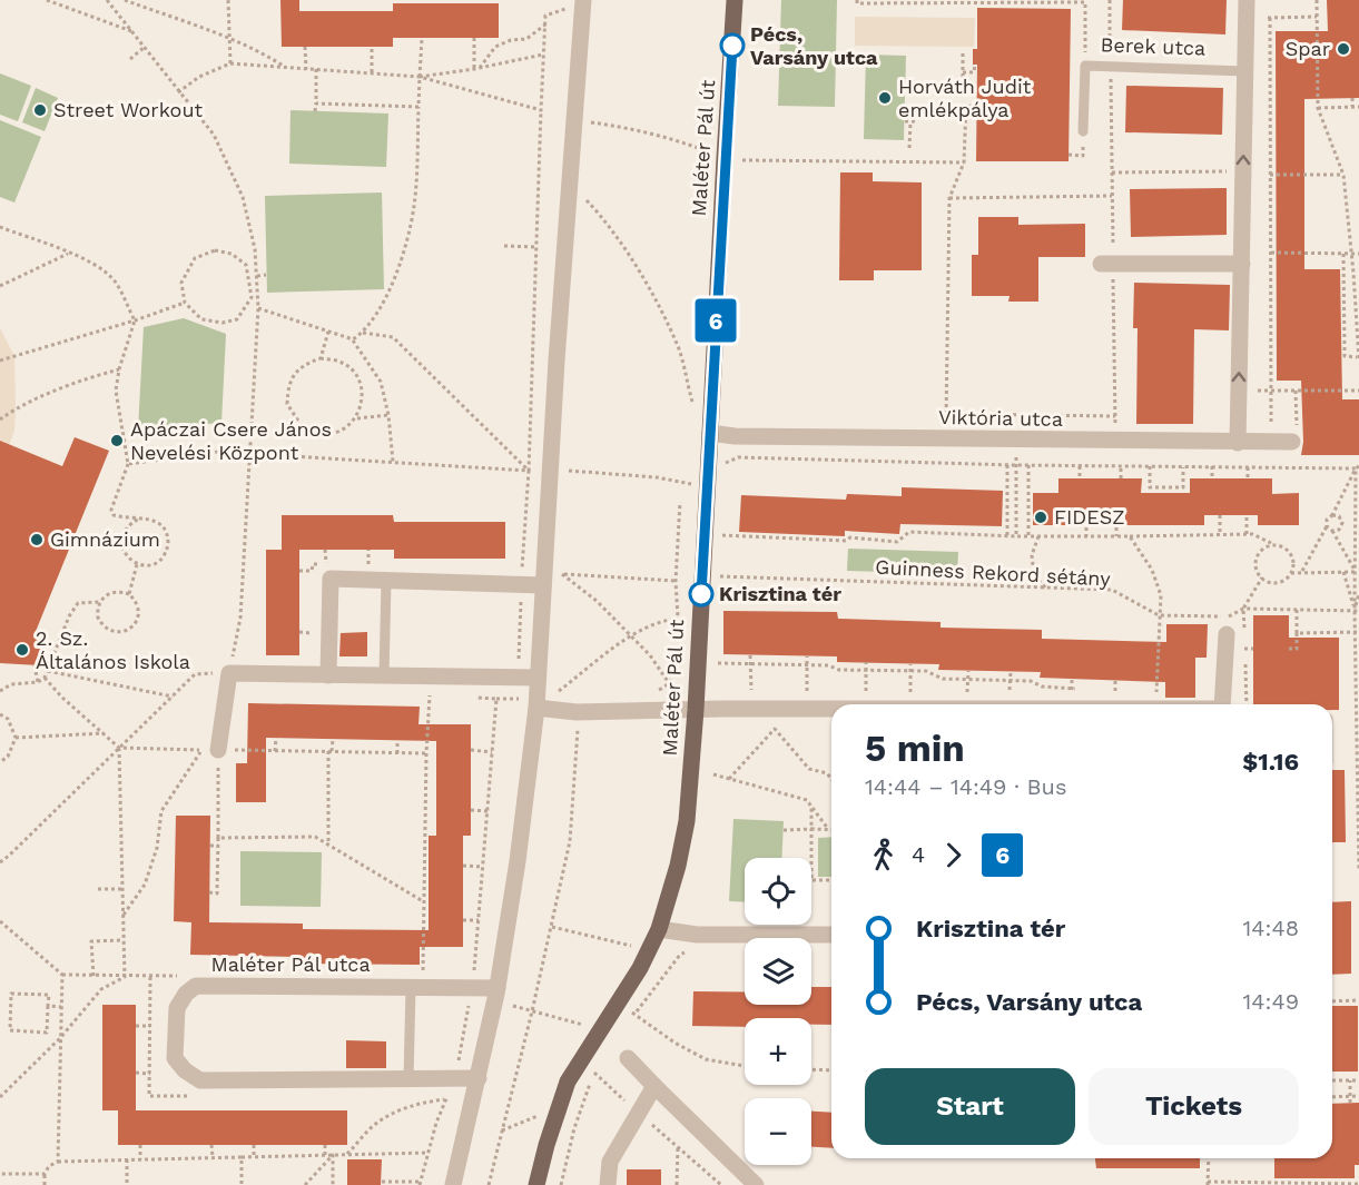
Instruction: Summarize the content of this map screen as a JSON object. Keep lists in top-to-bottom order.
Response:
{
  "streets": {
    "main road": ["Maléter Pál út"],
    "street": ["Viktória utca", "Maléter Pál utca"],
    "lane": ["Berek utca"],
    "path": ["Guinness Rekord sétány"]
  },
  "crossings": [
    ["Maléter Pál út", "Viktória utca"],
    ["Maléter Pál út", "Guinness Rekord sétány"]
  ],
  "places": [
    "Pécs, Varsány utca",
    "Spar",
    "Horváth Judit emlékpálya",
    "Street Workout",
    "Apáczai Csere János Nevelési Központ",
    "FIDESZ",
    "Gimnázium",
    "Krisztina tér",
    "2. Sz. Általános Iskola"
  ],
  "lines": ["bus line 6"],
  "page": {
    "on_map": "6",
    "heading": ["5 min", "14:44 – 14:49 · Bus", "$1.16"],
    "legs": ["4", "6"],
    "map_buttons": ["+", "−"],
    "list": [
      {
        "name": "Krisztina tér",
        "value": "14:48"
      },
      {
        "name": "Pécs, Varsány utca",
        "value": "14:49"
      }
    ],
    "buttons": ["Start", "Tickets"]
  }
}
